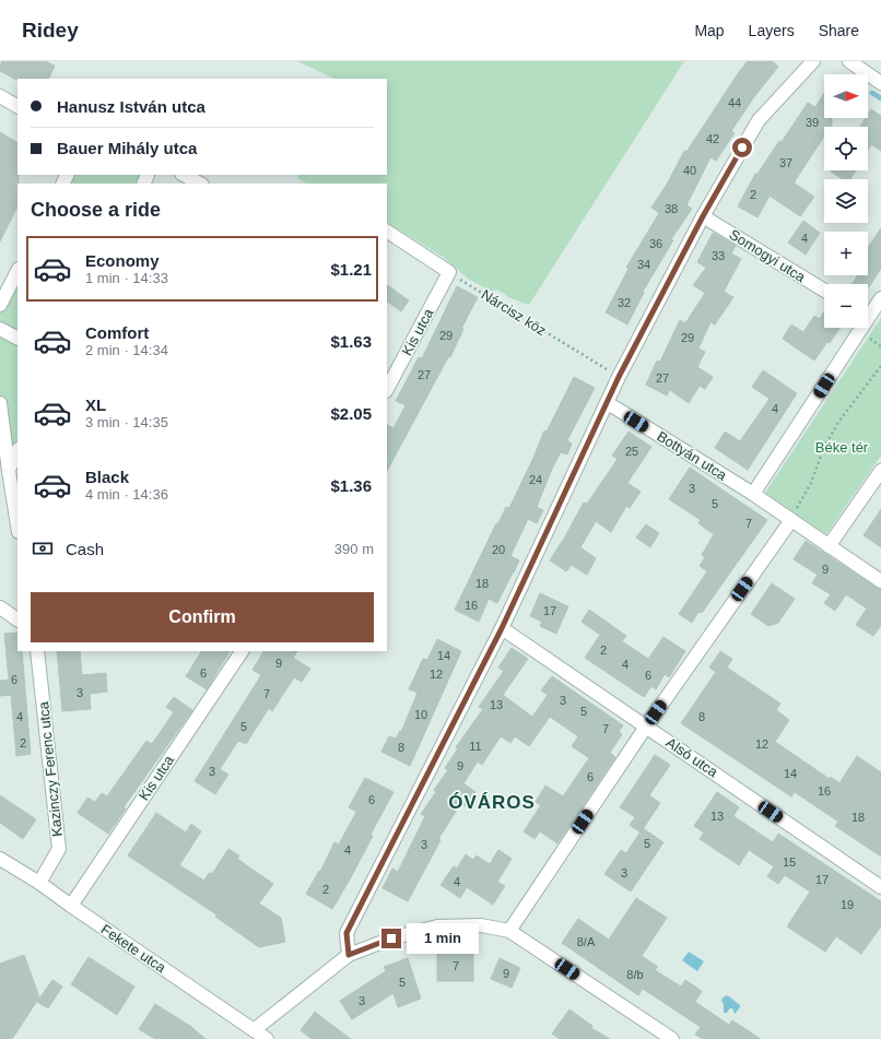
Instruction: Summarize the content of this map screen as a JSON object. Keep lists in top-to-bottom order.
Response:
{
  "streets": {
    "street": [
      "Somogyi utca",
      "Kis utca",
      "Bottyán utca",
      "Alsó utca",
      "Kazinczy Ferenc utca",
      "Fekete utca"
    ],
    "path": ["Nárcisz köz"]
  },
  "crossings": [
    ["Nárcisz köz", "Kis utca"],
    ["Kis utca", "Fekete utca"],
    ["Kazinczy Ferenc utca", "Fekete utca"]
  ],
  "districts": ["ÓVÁROS"],
  "parks": ["Béke tér"],
  "house_numbers": [
    "44",
    "39",
    "42",
    "37",
    "40",
    "2",
    "38",
    "4",
    "36",
    "33",
    "34",
    "32",
    "29",
    "29",
    "27",
    "27",
    "4",
    "25",
    "24",
    "3",
    "5",
    "7",
    "20",
    "9",
    "18",
    "16",
    "17",
    "2",
    "14",
    "9",
    "4",
    "6",
    "12",
    "6",
    "6",
    "3",
    "7",
    "3",
    "13",
    "5",
    "10",
    "4",
    "8",
    "5",
    "7",
    "2",
    "12",
    "11",
    "8",
    "9",
    "3",
    "14",
    "6",
    "16",
    "6",
    "13",
    "18",
    "5",
    "3",
    "4",
    "15",
    "3",
    "17",
    "4",
    "2",
    "19",
    "8/A",
    "7",
    "9",
    "8/b",
    "5",
    "3"
  ],
  "north": "right",
  "page": {
    "header": "Ridey",
    "nav": ["Map", "Layers", "Share"],
    "map_buttons": ["+", "−"],
    "banner": ["Hanusz István utca", "Bauer Mihály utca"],
    "heading": "Choose a ride",
    "list": [
      {
        "name": "Economy",
        "note": "1 min · 14:33",
        "value": "$1.21"
      },
      {
        "name": "Comfort",
        "note": "2 min · 14:34",
        "value": "$1.63"
      },
      {
        "name": "XL",
        "note": "3 min · 14:35",
        "value": "$2.05"
      },
      {
        "name": "Black",
        "note": "4 min · 14:36",
        "value": "$1.36"
      }
    ],
    "pay": ["Cash", "390 m"],
    "buttons": "Confirm",
    "bubble": "1 min"
  }
}
